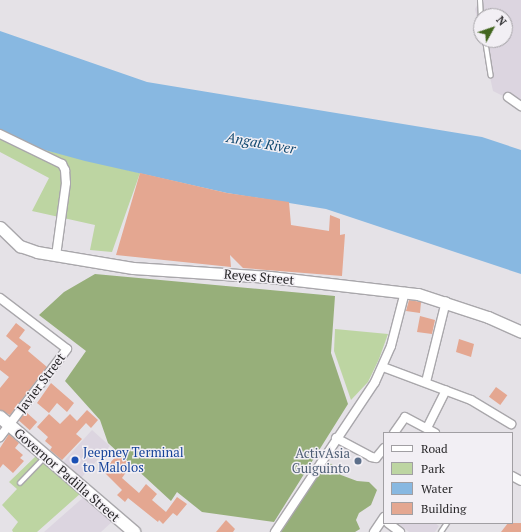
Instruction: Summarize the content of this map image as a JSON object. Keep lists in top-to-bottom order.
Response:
{
  "streets": {
    "main road": ["Governor Padilla Street"],
    "street": ["Reyes Street", "Javier Street"]
  },
  "crossings": [
    ["Javier Street", "Governor Padilla Street"]
  ],
  "water": ["Angat River"],
  "places": ["Jeepney Terminal to Malolos", "ActivAsia Guiguinto"],
  "legend": [
    "Road",
    "Park",
    "Water",
    "Building"
  ],
  "north": "top right"
}
